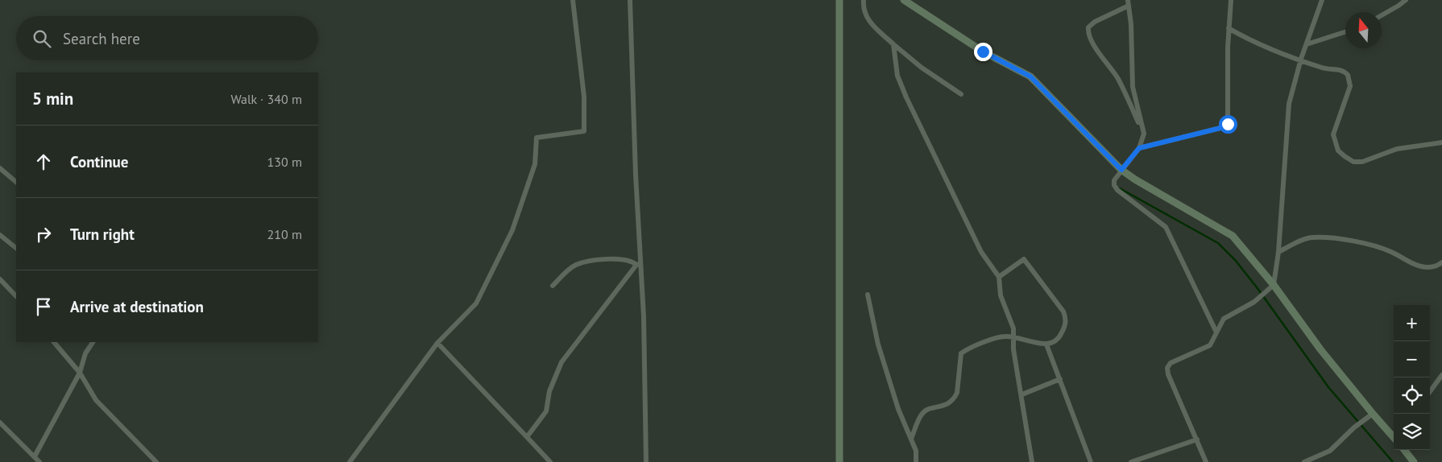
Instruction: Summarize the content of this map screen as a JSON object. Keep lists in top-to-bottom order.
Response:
{
  "north": "top",
  "page": {
    "search": "Search here",
    "heading": ["5 min", "Walk · 340 m"],
    "list": [
      ["Continue", "130 m"],
      ["Turn right", "210 m"],
      "Arrive at destination"
    ],
    "map_buttons": ["+", "−"]
  }
}
